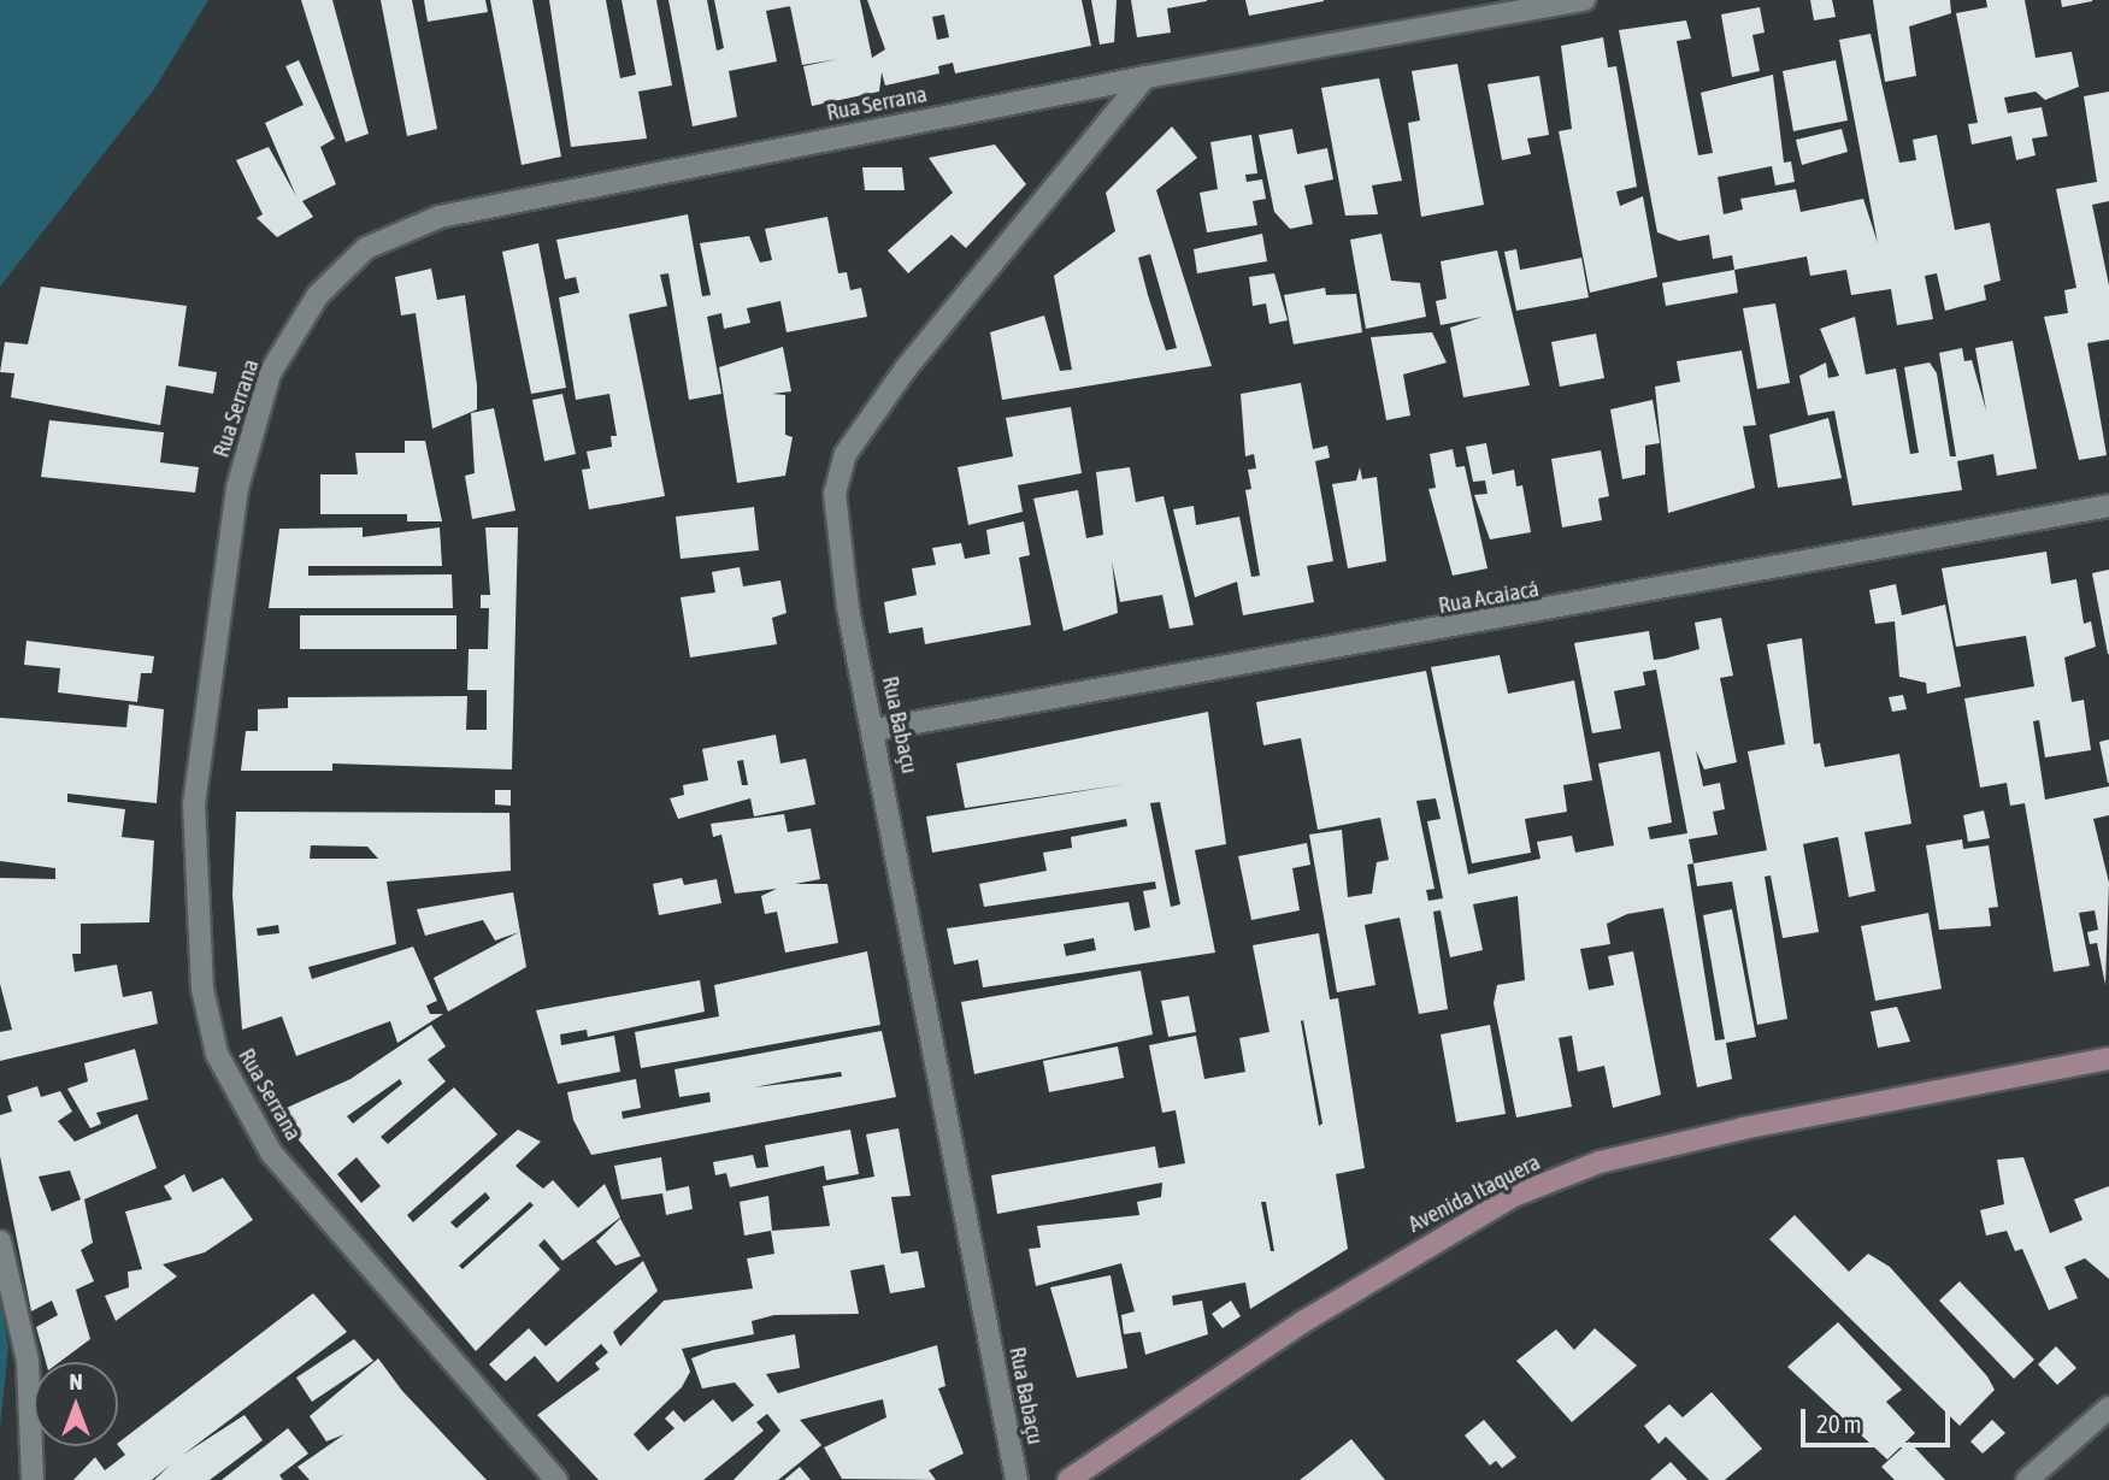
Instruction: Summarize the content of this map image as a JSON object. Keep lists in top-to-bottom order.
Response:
{
  "streets": {
    "street": [
      "Rua Serrana",
      "Rua Acaiacá",
      "Rua Babaçu",
      "Avenida Itaquera"
    ]
  },
  "crossings": [
    ["Rua Serrana", "Rua Babaçu"],
    ["Rua Acaiacá", "Rua Babaçu"]
  ],
  "scale_bar": "20 m",
  "north": "top"
}
